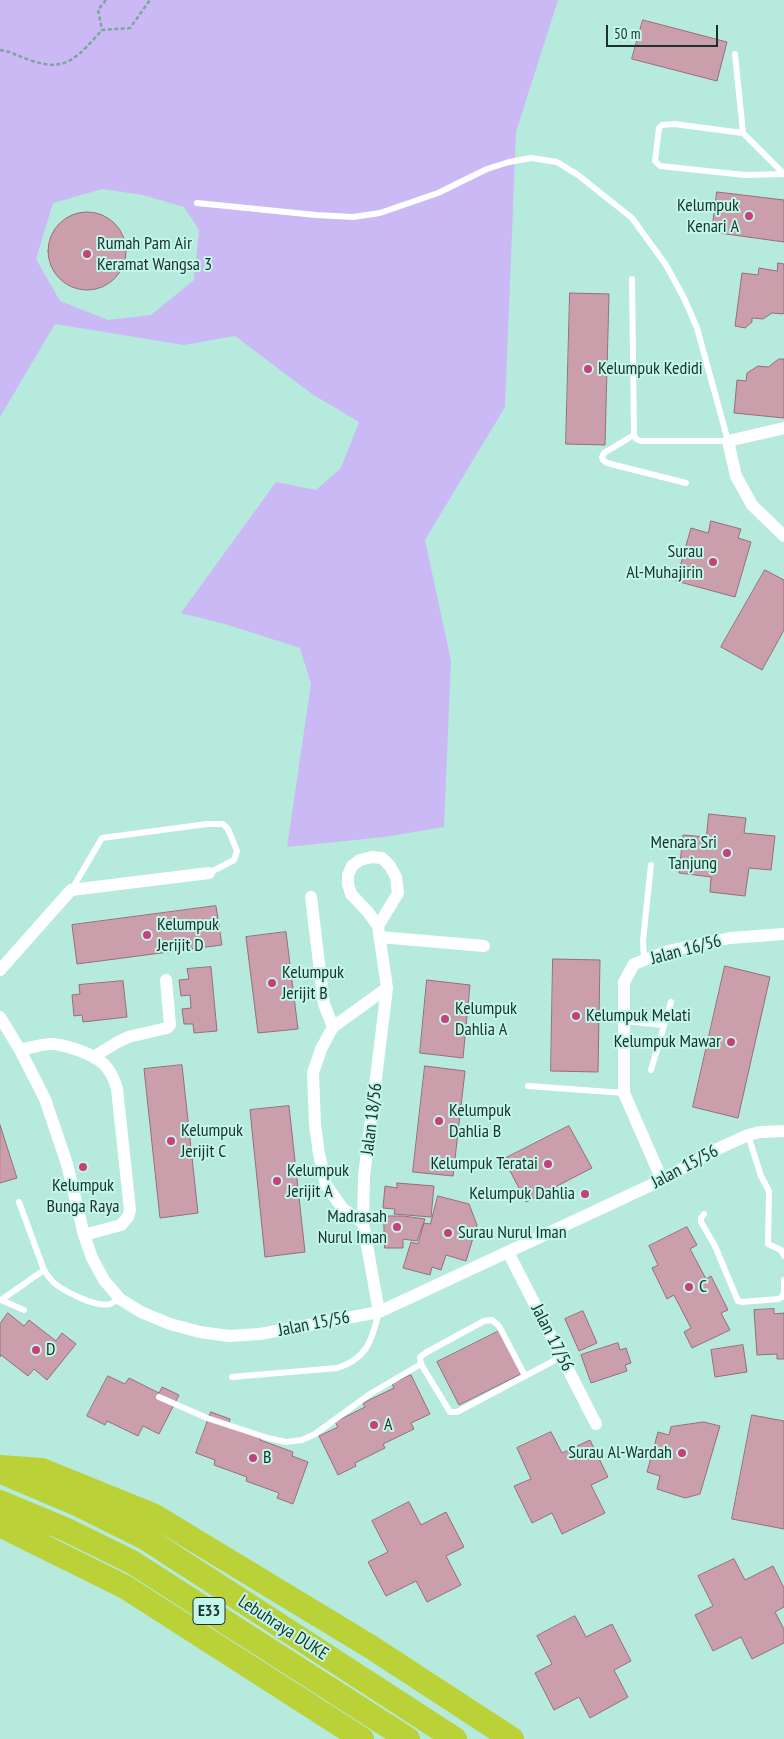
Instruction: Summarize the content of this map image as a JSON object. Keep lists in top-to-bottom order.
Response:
{
  "streets": {
    "highway": ["E33", "Lebuhraya DUKE"],
    "street": [
      "Jalan 16/56",
      "Jalan 18/56",
      "Jalan 15/56",
      "Jalan 17/56"
    ]
  },
  "crossings": [
    ["Jalan 16/56", "Jalan 15/56"],
    ["Jalan 18/56", "Jalan 15/56"],
    ["Jalan 15/56", "Jalan 17/56"]
  ],
  "places": [
    "Kelumpuk Kenari A",
    "Rumah Pam Air Keramat Wangsa 3",
    "Kelumpuk Kedidi",
    "Surau Al-Muhajirin",
    "Menara Sri Tanjung",
    "Kelumpuk Jerijit D",
    "Kelumpuk Jerijit B",
    "Kelumpuk Melati",
    "Kelumpuk Dahlia A",
    "Kelumpuk Mawar",
    "Kelumpuk Dahlia B",
    "Kelumpuk Jerijit C",
    "Kelumpuk Teratai",
    "Kelumpuk Bunga Raya",
    "Kelumpuk Jerijit A",
    "Kelumpuk Dahlia",
    "Madrasah Nurul Iman",
    "Surau Nurul Iman",
    "C",
    "D",
    "A",
    "Surau Al-Wardah",
    "B"
  ],
  "scale_bar": "50 m"
}
